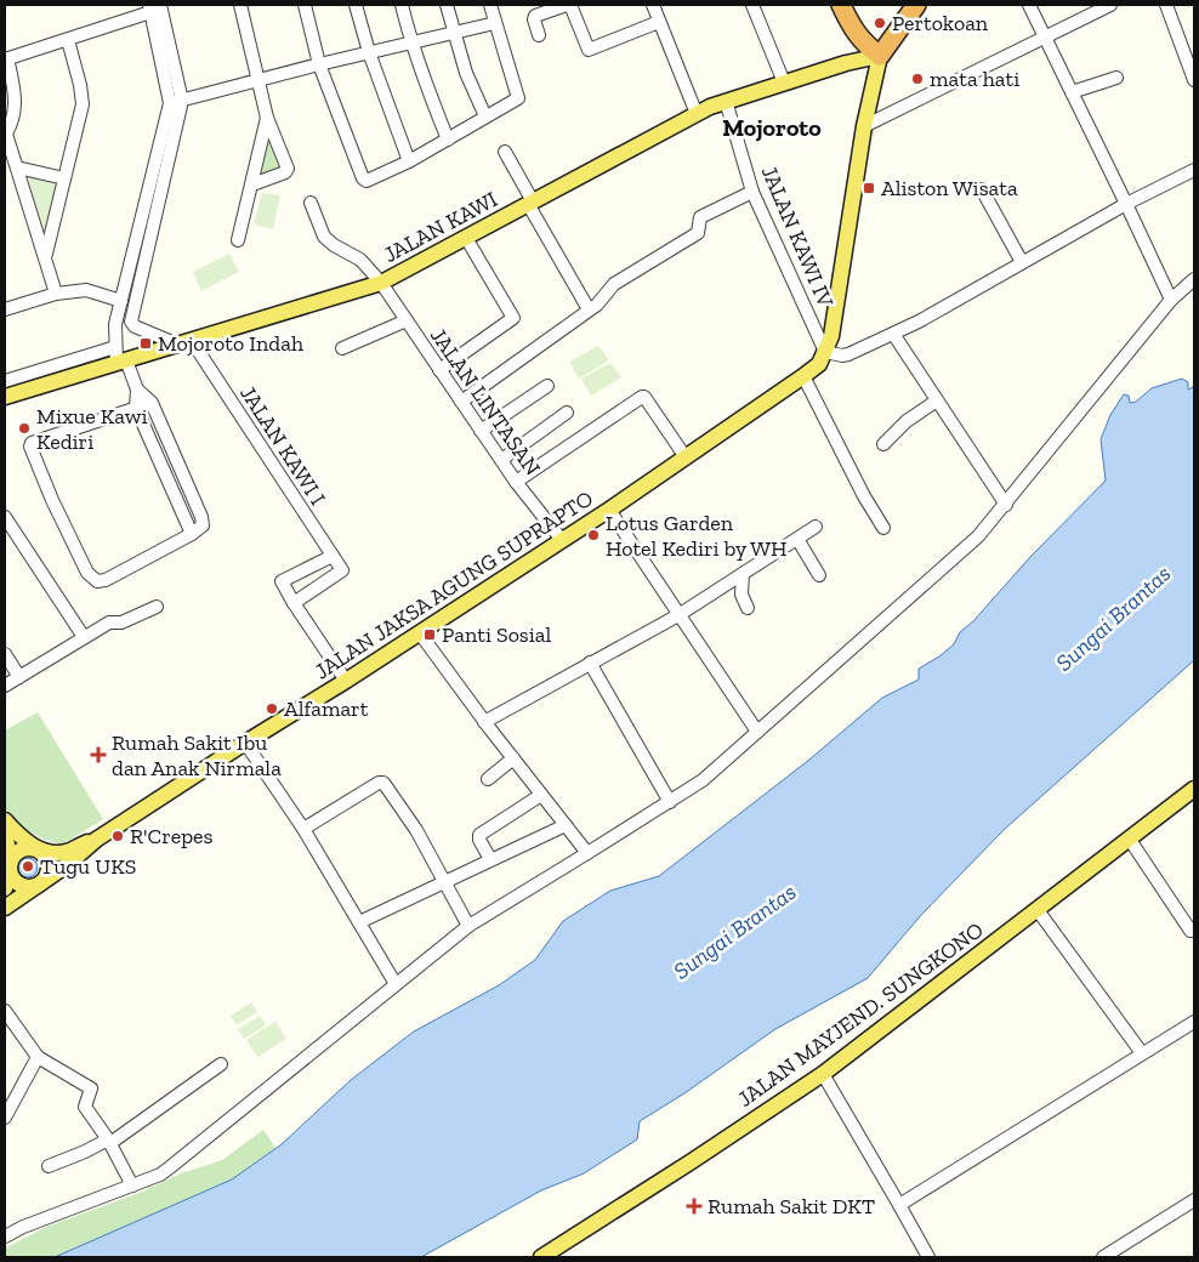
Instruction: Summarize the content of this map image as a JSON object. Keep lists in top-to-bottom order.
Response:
{
  "streets": {
    "main road": ["JALAN KAWI", "JALAN JAKSA AGUNG SUPRAPTO", "JALAN MAYJEND. SUNGKONO"],
    "street": ["JALAN KAWI IV", "JALAN LINTASAN", "JALAN KAWI I"]
  },
  "crossings": [
    ["JALAN KAWI", "JALAN KAWI IV"],
    ["JALAN KAWI", "JALAN LINTASAN"],
    ["JALAN KAWI", "JALAN KAWI I"],
    ["JALAN KAWI IV", "JALAN JAKSA AGUNG SUPRAPTO"],
    ["JALAN LINTASAN", "JALAN JAKSA AGUNG SUPRAPTO"]
  ],
  "districts": ["Mojoroto"],
  "water": ["Sungai Brantas"],
  "places": {
    "other": [
      "Pertokoan",
      "mata hati",
      "Mixue Kawi Kediri",
      "Lotus Garden Hotel Kediri by WH",
      "Alfamart",
      "R'Crepes",
      "Tugu UKS"
    ],
    "transit": ["Aliston Wisata", "Mojoroto Indah", "Panti Sosial"],
    "health": ["Rumah Sakit Ibu dan Anak Nirmala", "Rumah Sakit DKT"]
  }
}
